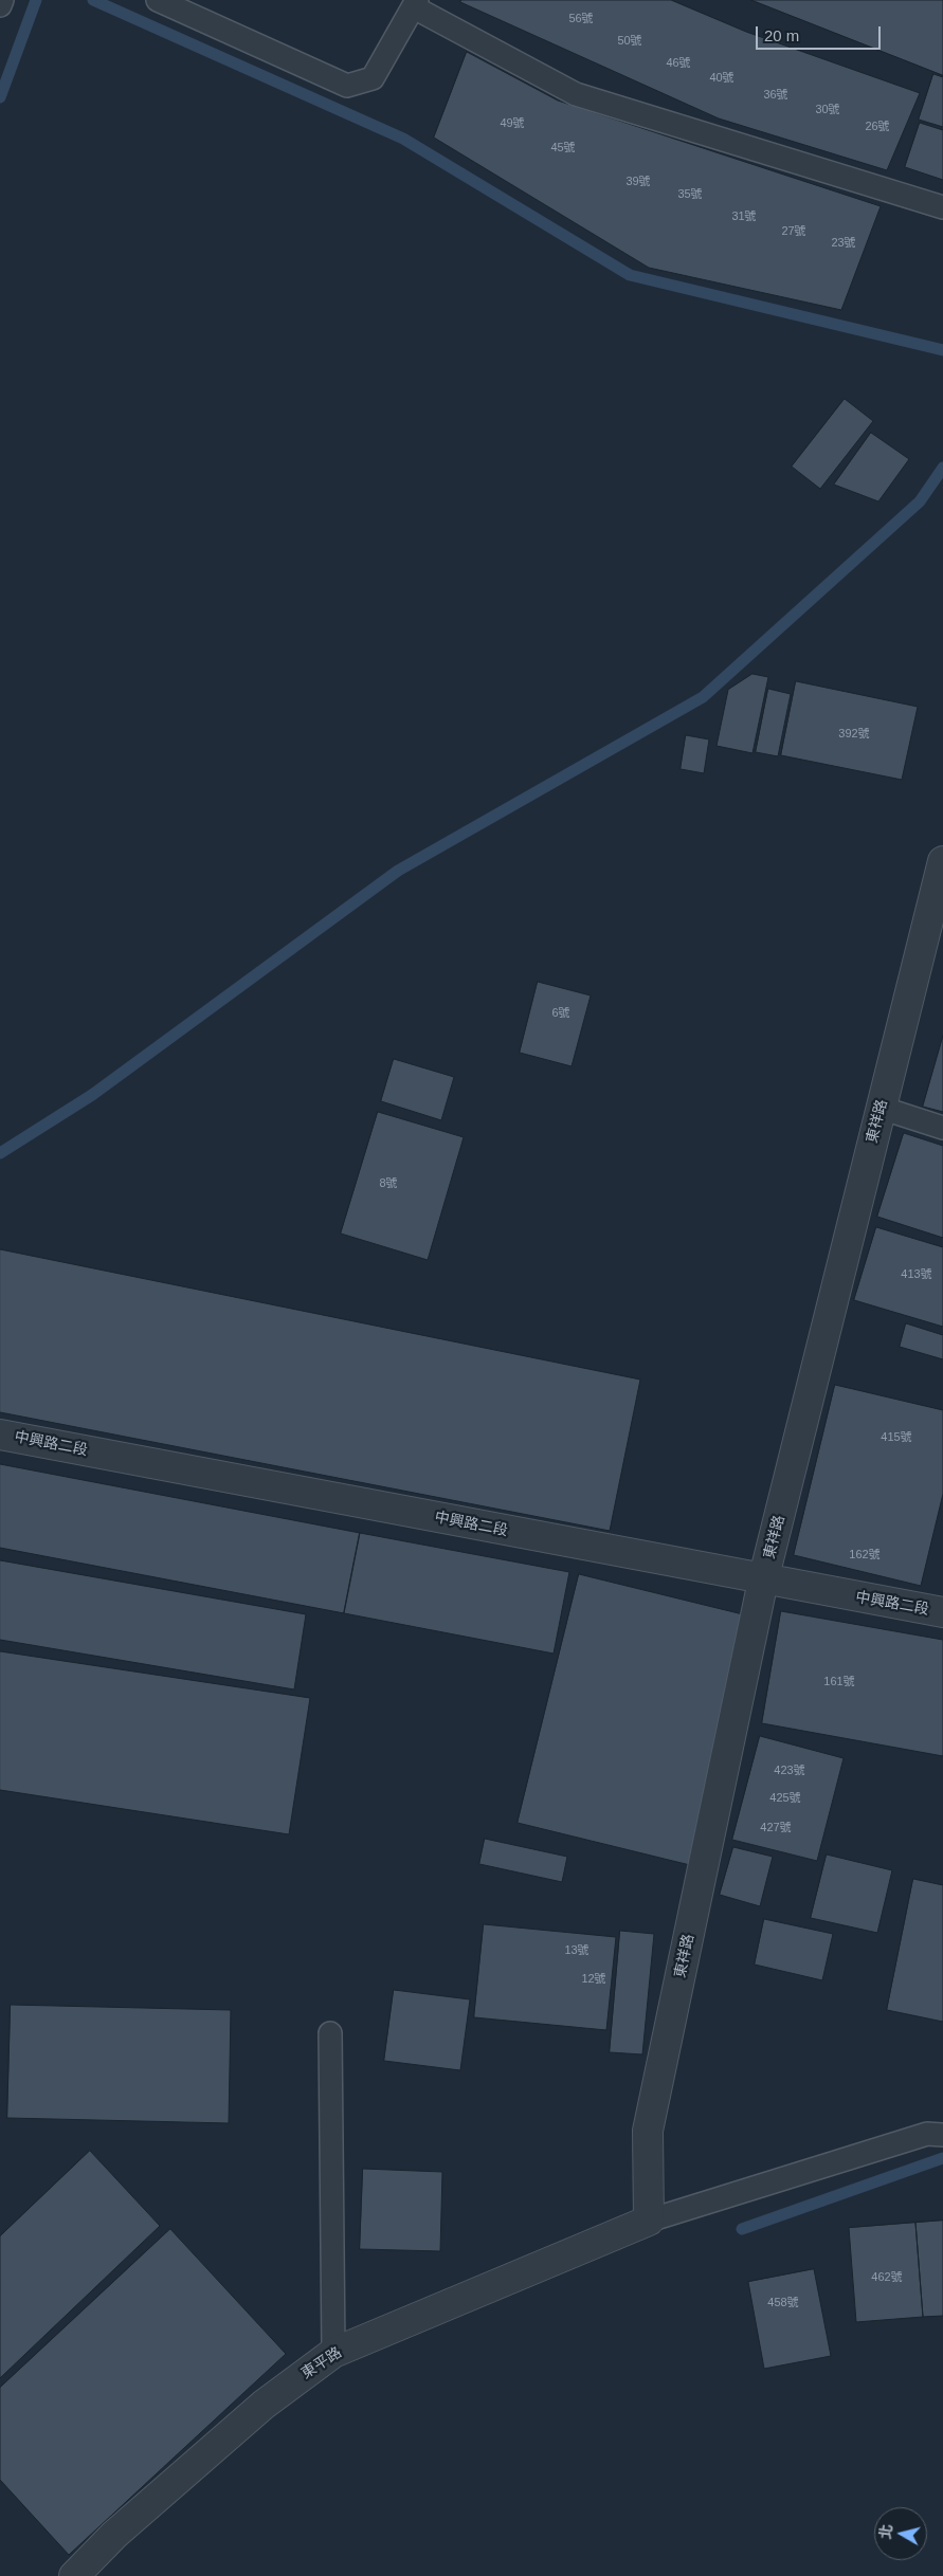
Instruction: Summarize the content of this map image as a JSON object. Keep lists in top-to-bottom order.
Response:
{
  "streets": {
    "street": ["東祥路", "中興路二段", "東平路"]
  },
  "crossings": [
    ["東祥路", "中興路二段"],
    ["東祥路", "東平路"]
  ],
  "house_numbers": [
    "56號",
    "50號",
    "46號",
    "40號",
    "36號",
    "30號",
    "49號",
    "26號",
    "45號",
    "39號",
    "35號",
    "31號",
    "27號",
    "23號",
    "392號",
    "6號",
    "8號",
    "413號",
    "415號",
    "162號",
    "161號",
    "423號",
    "425號",
    "427號",
    "13號",
    "12號",
    "462號",
    "458號"
  ],
  "scale_bar": "20 m",
  "north": "left"
}
